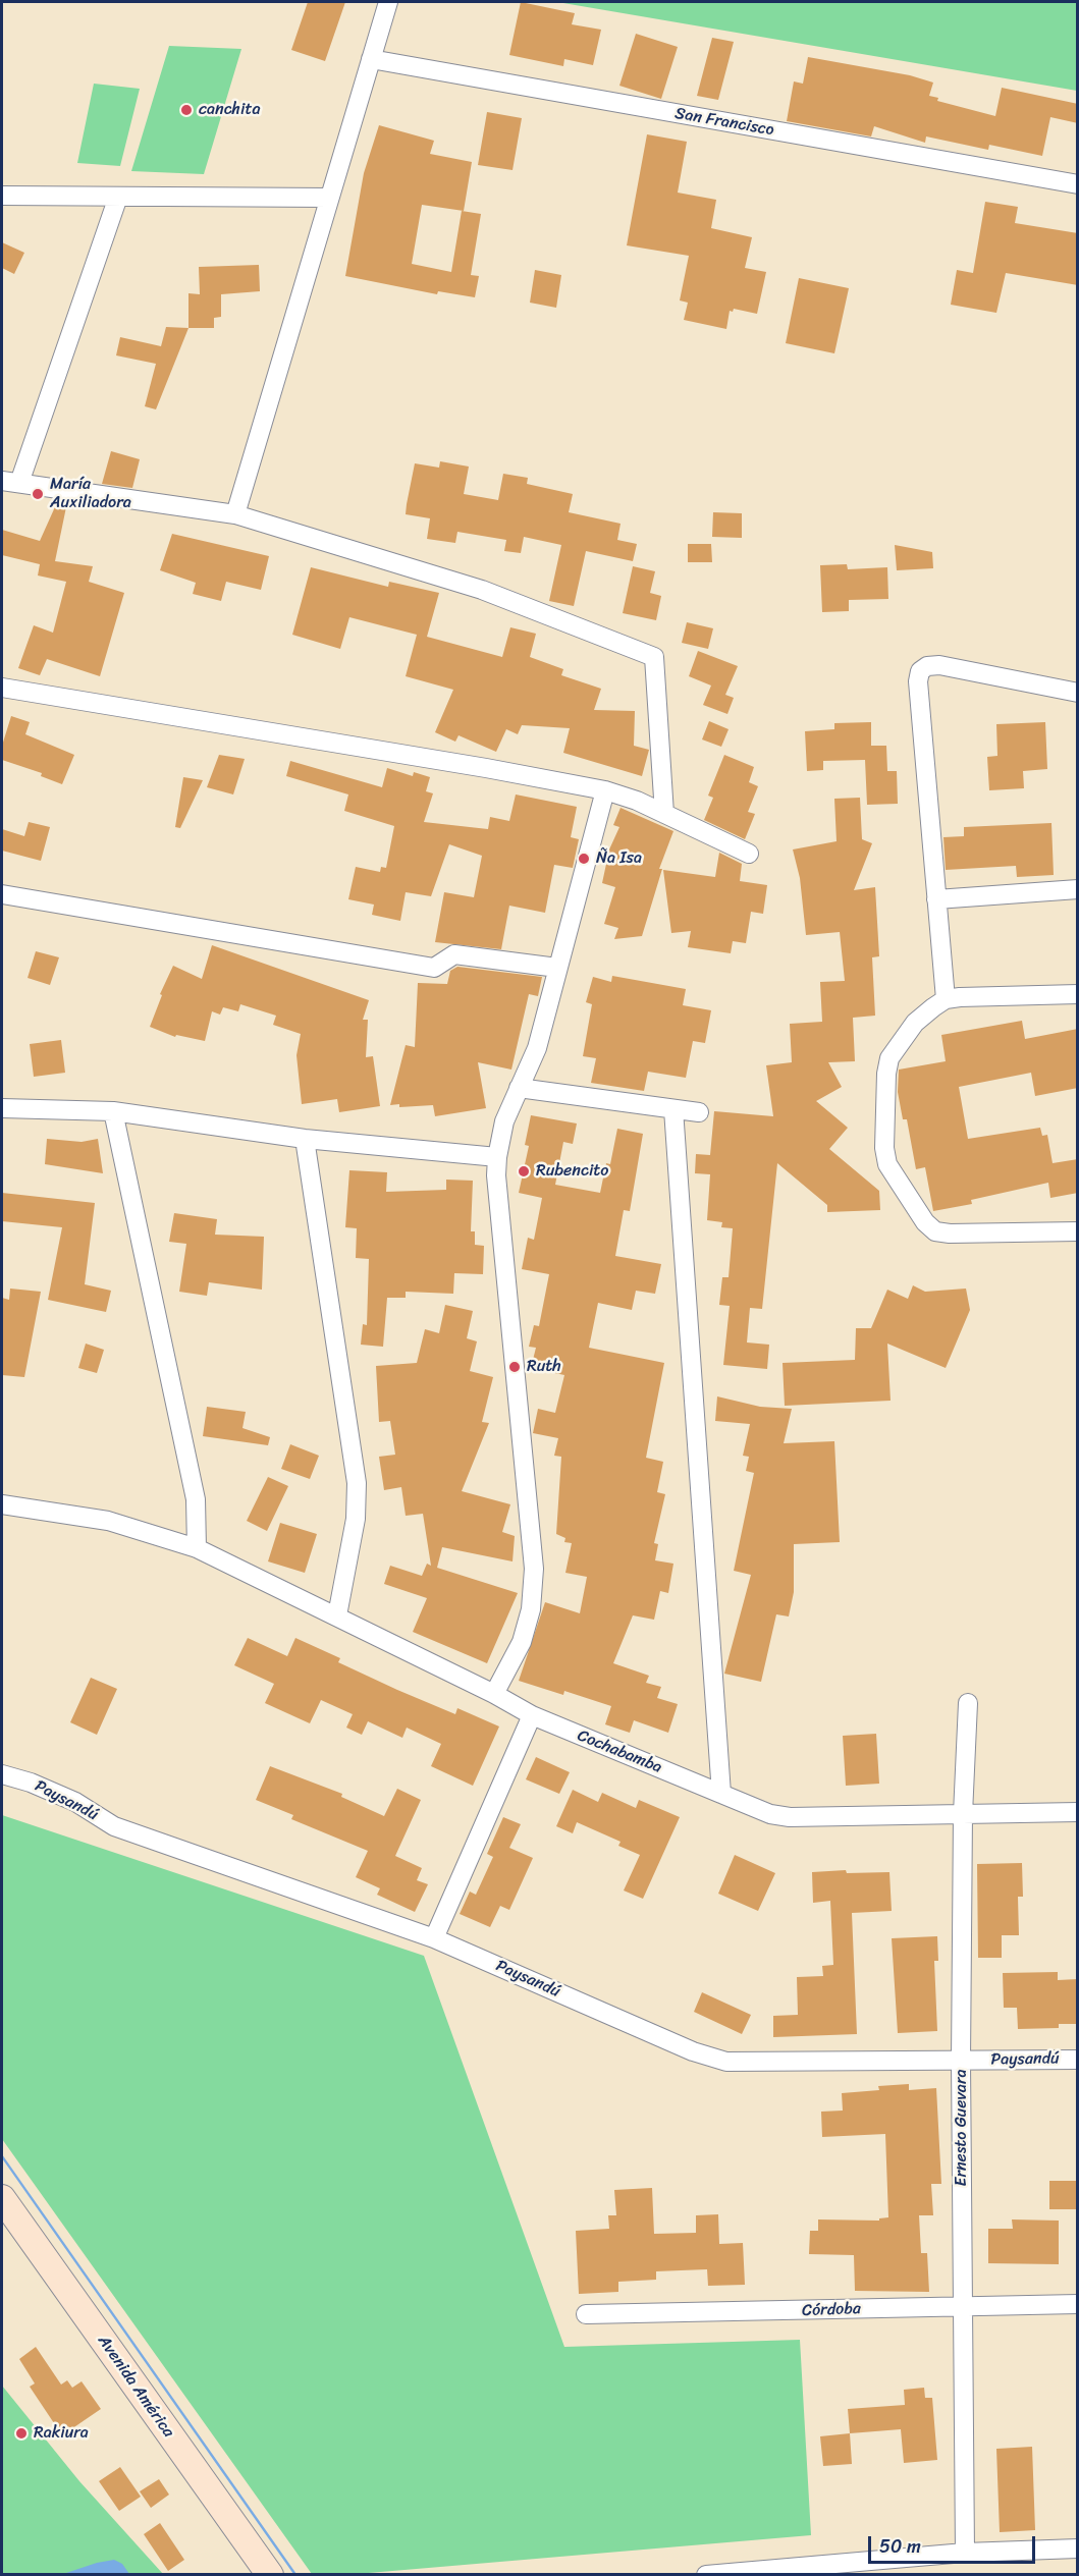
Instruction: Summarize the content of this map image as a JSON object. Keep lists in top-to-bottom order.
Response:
{
  "streets": {
    "main road": ["Avenida América"],
    "street": [
      "San Francisco",
      "Cochabamba",
      "Paysandú",
      "Ernesto Guevara",
      "Córdoba"
    ]
  },
  "crossings": [
    ["Cochabamba", "Ernesto Guevara"],
    ["Paysandú", "Ernesto Guevara"],
    ["Ernesto Guevara", "Córdoba"]
  ],
  "places": [
    "canchita",
    "María Auxiliadora",
    "Ña Isa",
    "Rubencito",
    "Ruth",
    "Rakiura"
  ],
  "scale_bar": "50 m"
}
